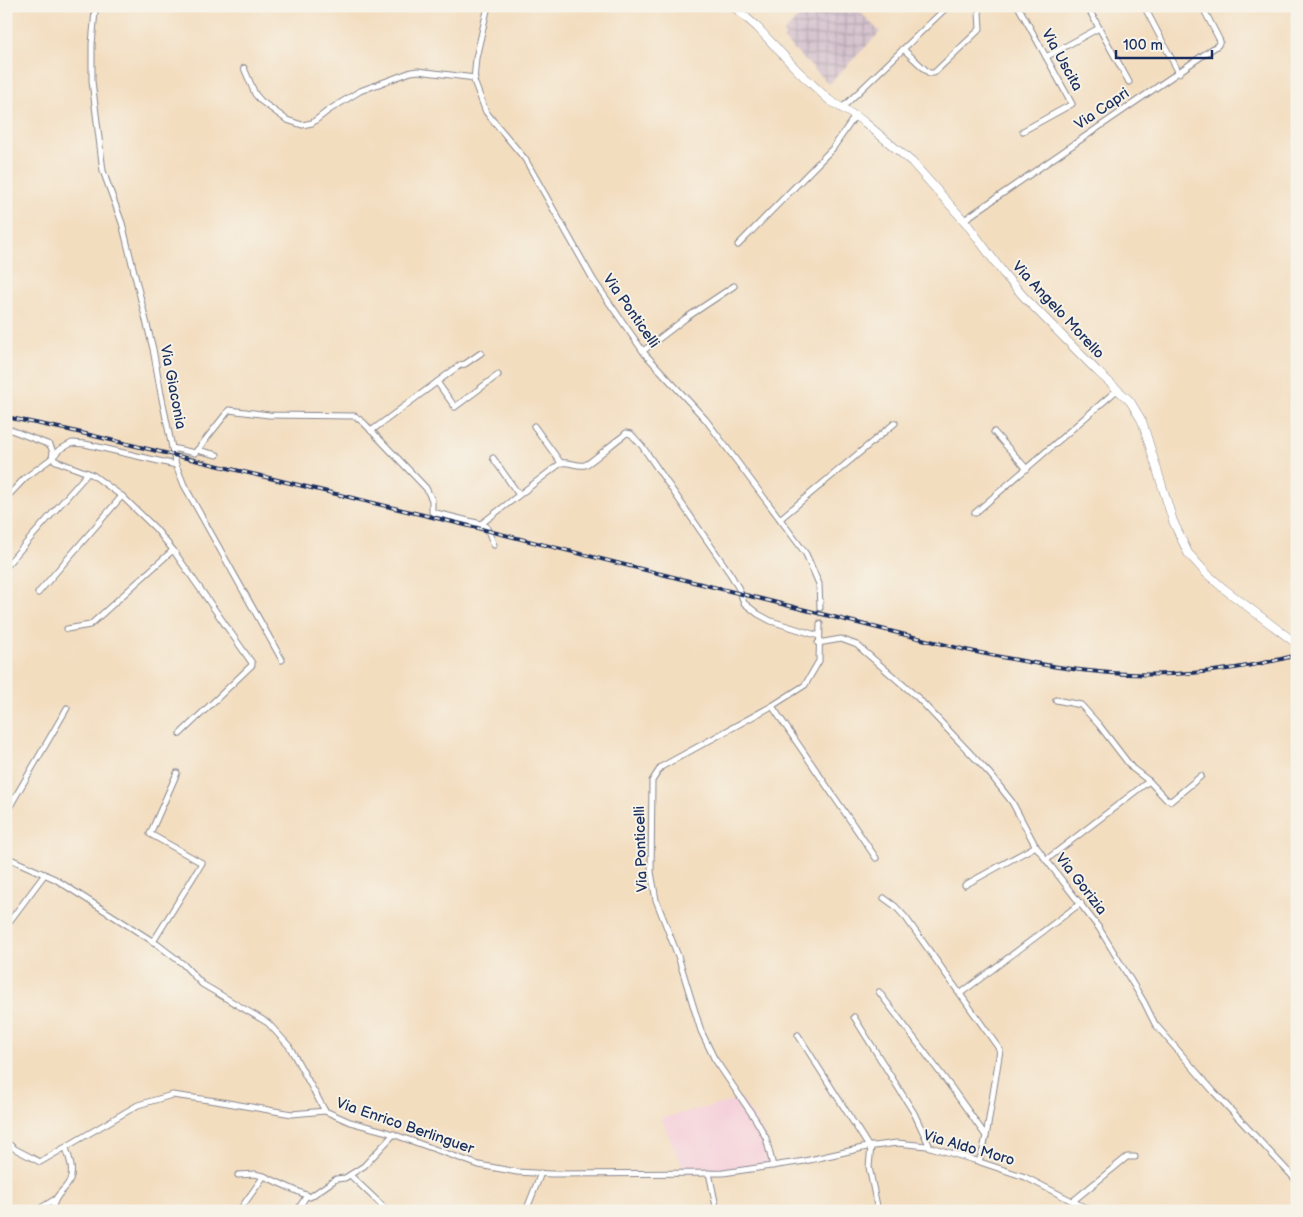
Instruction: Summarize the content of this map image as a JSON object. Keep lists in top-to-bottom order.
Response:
{
  "streets": {
    "street": [
      "Via Uscita",
      "Via Capri",
      "Via Angelo Morello",
      "Via Ponticelli",
      "Via Giaconia",
      "Via Gorizia",
      "Via Enrico Berlinguer",
      "Via Aldo Moro"
    ]
  },
  "crossings": [
    ["Via Capri", "Via Angelo Morello"],
    ["Via Ponticelli", "Via Gorizia"],
    ["Via Ponticelli", "Via Enrico Berlinguer"],
    ["Via Ponticelli", "Via Aldo Moro"],
    ["Via Enrico Berlinguer", "Via Aldo Moro"]
  ],
  "scale_bar": "100 m"
}
